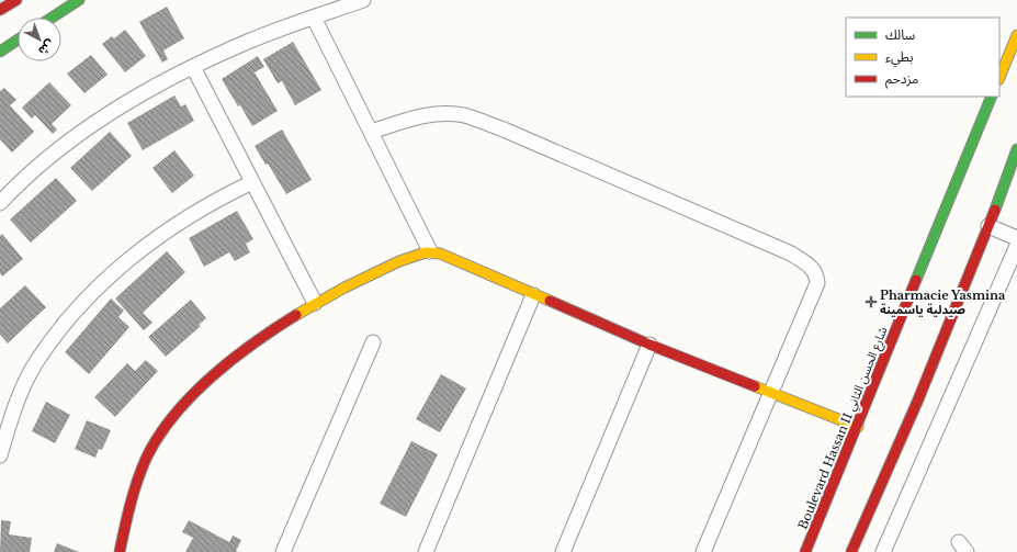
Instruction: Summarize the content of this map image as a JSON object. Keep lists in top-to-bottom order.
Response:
{
  "streets": {
    "main road": ["Boulevard Hassan II شارع الحسن الثاني"]
  },
  "places": {
    "health": ["Pharmacie Yasmina صيدلية ياسمينة"]
  },
  "legend": ["سالك", "بطيء", "مزدحم"],
  "north": "bottom right"
}
